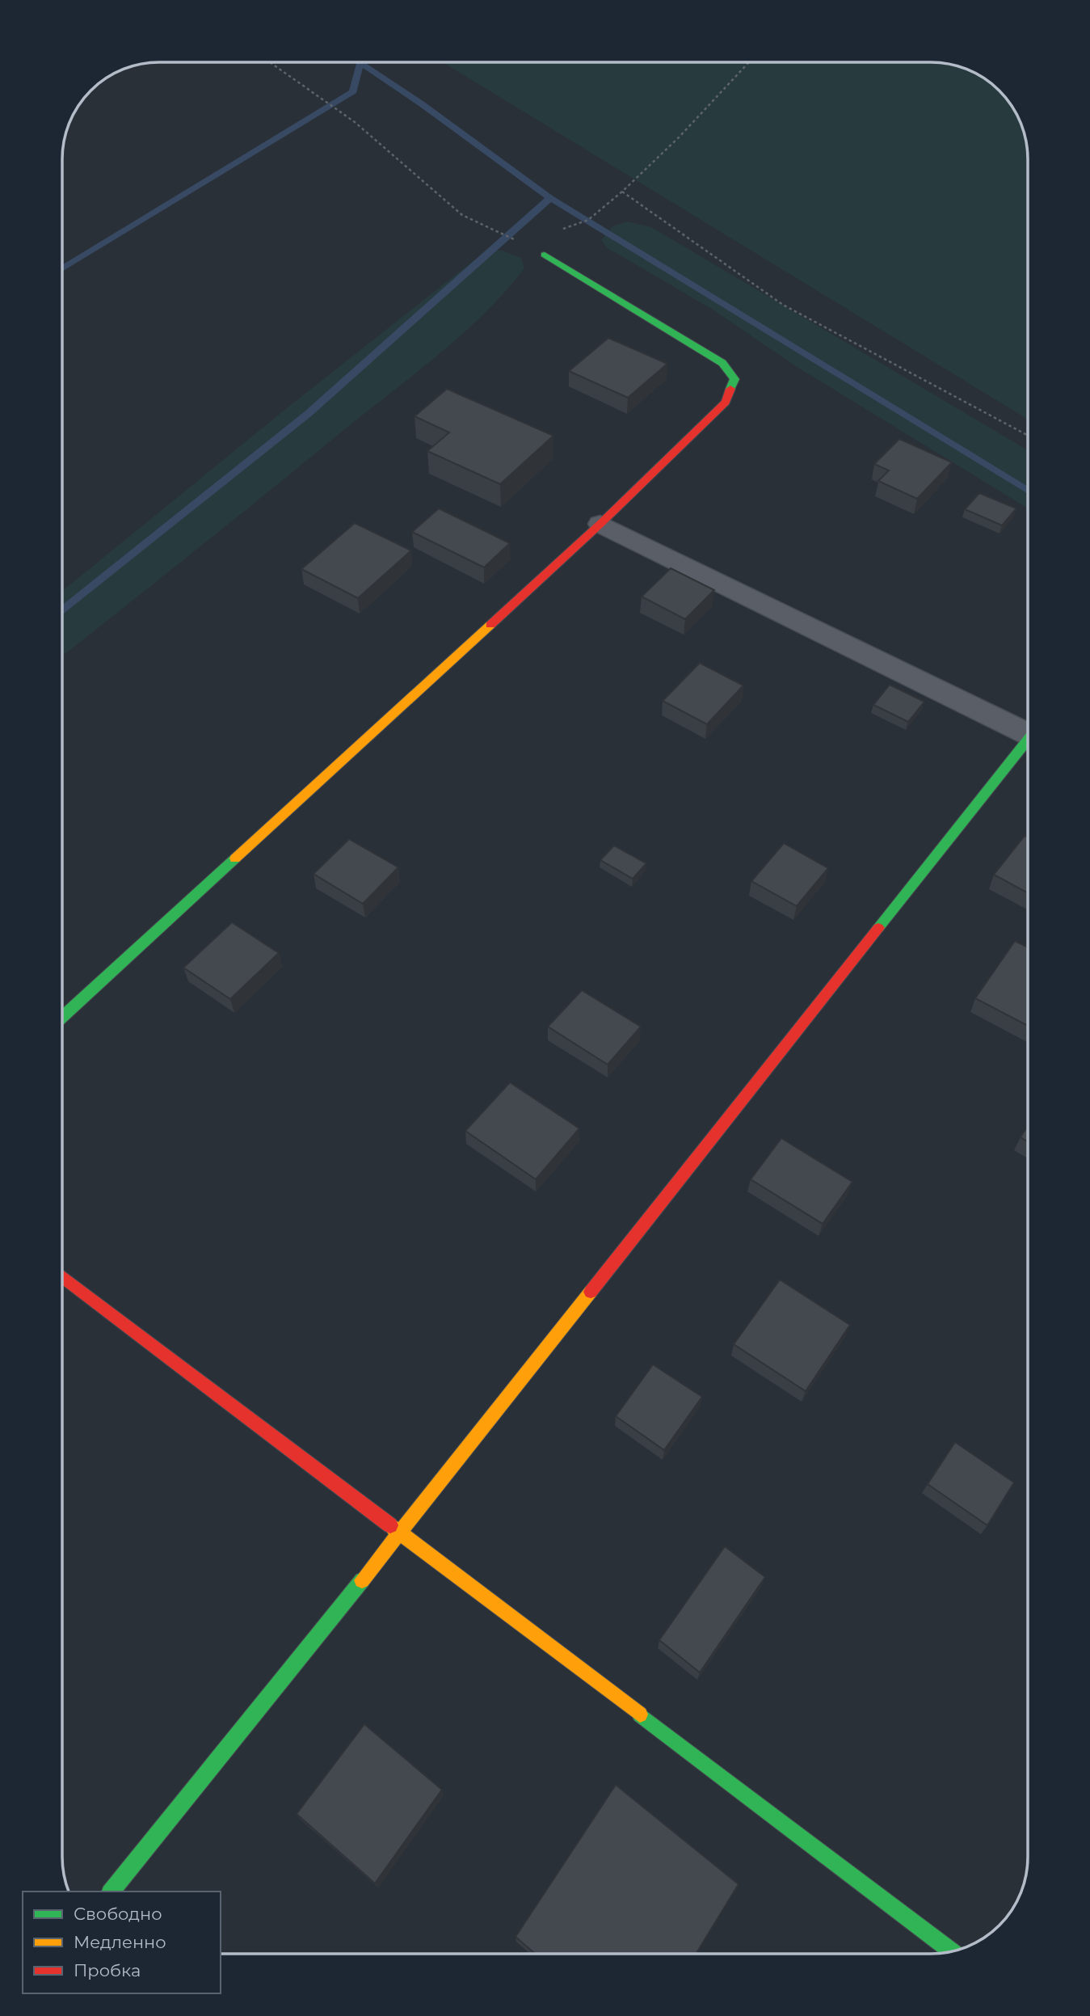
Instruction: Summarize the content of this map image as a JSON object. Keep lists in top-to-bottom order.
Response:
{
  "legend": ["Свободно", "Медленно", "Пробка"]
}
